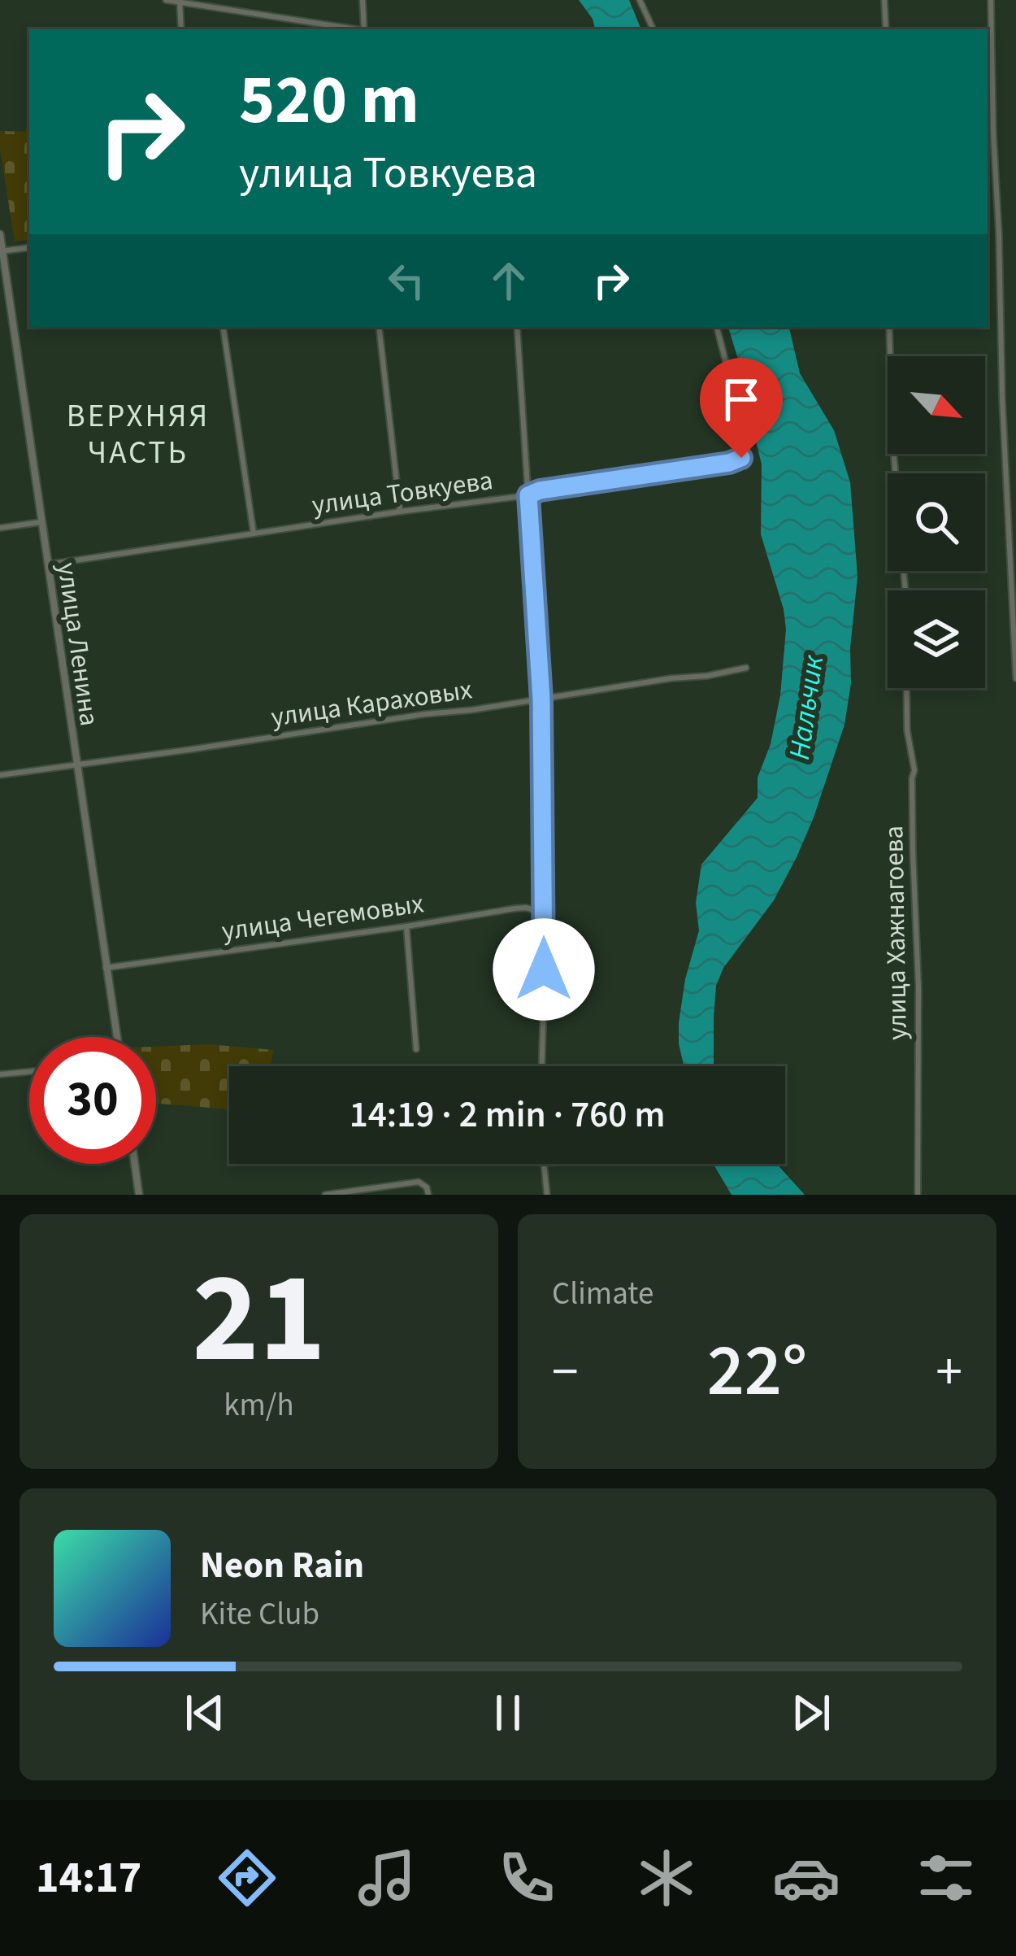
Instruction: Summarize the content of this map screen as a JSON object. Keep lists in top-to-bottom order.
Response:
{
  "streets": {
    "street": [
      "улица Товкуева",
      "улица Ленина",
      "улица Караховых",
      "улица Чегемовых",
      "улица Хажнагоева"
    ]
  },
  "crossings": [
    ["улица Товкуева", "улица Ленина"],
    ["улица Ленина", "улица Караховых"],
    ["улица Ленина", "улица Чегемовых"]
  ],
  "districts": ["ВЕРХНЯЯ ЧАСТЬ"],
  "water": ["Нальчик"],
  "north": "bottom right",
  "page": {
    "turn": ["520 m", "улица Товкуева"],
    "limit": "30",
    "trip": "14:19 · 2 min · 760 m",
    "tile": [
      ["21", "km/h"],
      "Climate"
    ],
    "heat": ["−", "22°", "+"],
    "song": ["Neon Rain", "Kite Club"],
    "tabs": "14:17"
  }
}
